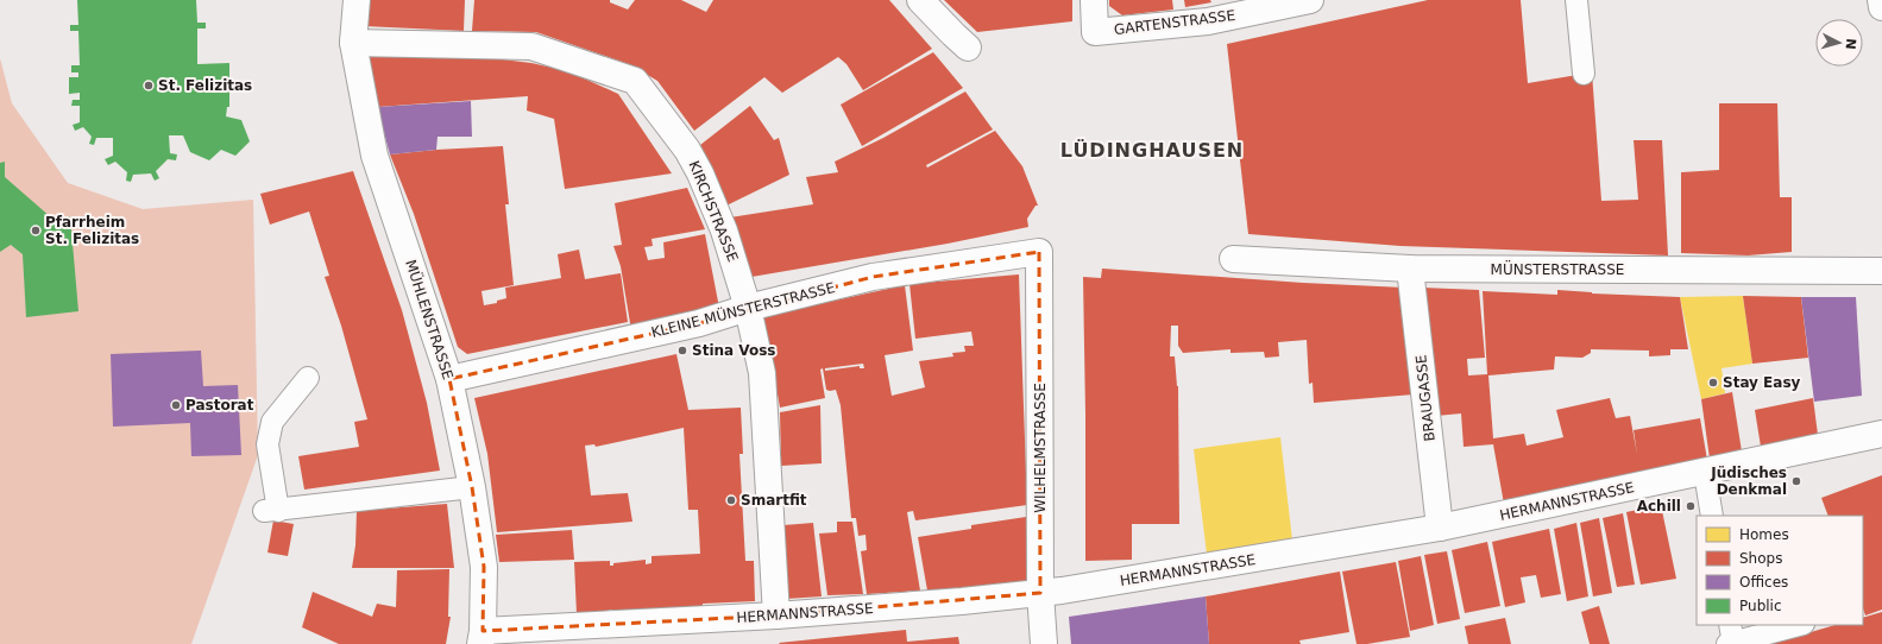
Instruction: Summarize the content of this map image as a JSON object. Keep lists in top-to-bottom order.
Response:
{
  "streets": {
    "street": [
      "GARTENSTRASSE",
      "KIRCHSTRASSE",
      "MÜNSTERSTRASSE",
      "KLEINE MÜNSTERSTRASSE",
      "MÜHLENSTRASSE",
      "BRAUGASSE",
      "WILHELMSTRASSE",
      "HERMANNSTRASSE"
    ]
  },
  "crossings": [
    ["KIRCHSTRASSE", "KLEINE MÜNSTERSTRASSE"],
    ["KIRCHSTRASSE", "MÜHLENSTRASSE"],
    ["KIRCHSTRASSE", "HERMANNSTRASSE"],
    ["MÜNSTERSTRASSE", "BRAUGASSE"],
    ["KLEINE MÜNSTERSTRASSE", "MÜHLENSTRASSE"],
    ["KLEINE MÜNSTERSTRASSE", "WILHELMSTRASSE"],
    ["MÜHLENSTRASSE", "HERMANNSTRASSE"],
    ["BRAUGASSE", "HERMANNSTRASSE"],
    ["WILHELMSTRASSE", "HERMANNSTRASSE"]
  ],
  "districts": ["LÜDINGHAUSEN"],
  "places": [
    "St. Felizitas",
    "Pfarrheim St. Felizitas",
    "Stina Voss",
    "Stay Easy",
    "Pastorat",
    "Jüdisches Denkmal",
    "Smartfit",
    "Achill"
  ],
  "legend": [
    "Homes",
    "Shops",
    "Offices",
    "Public"
  ],
  "north": "right"
}
